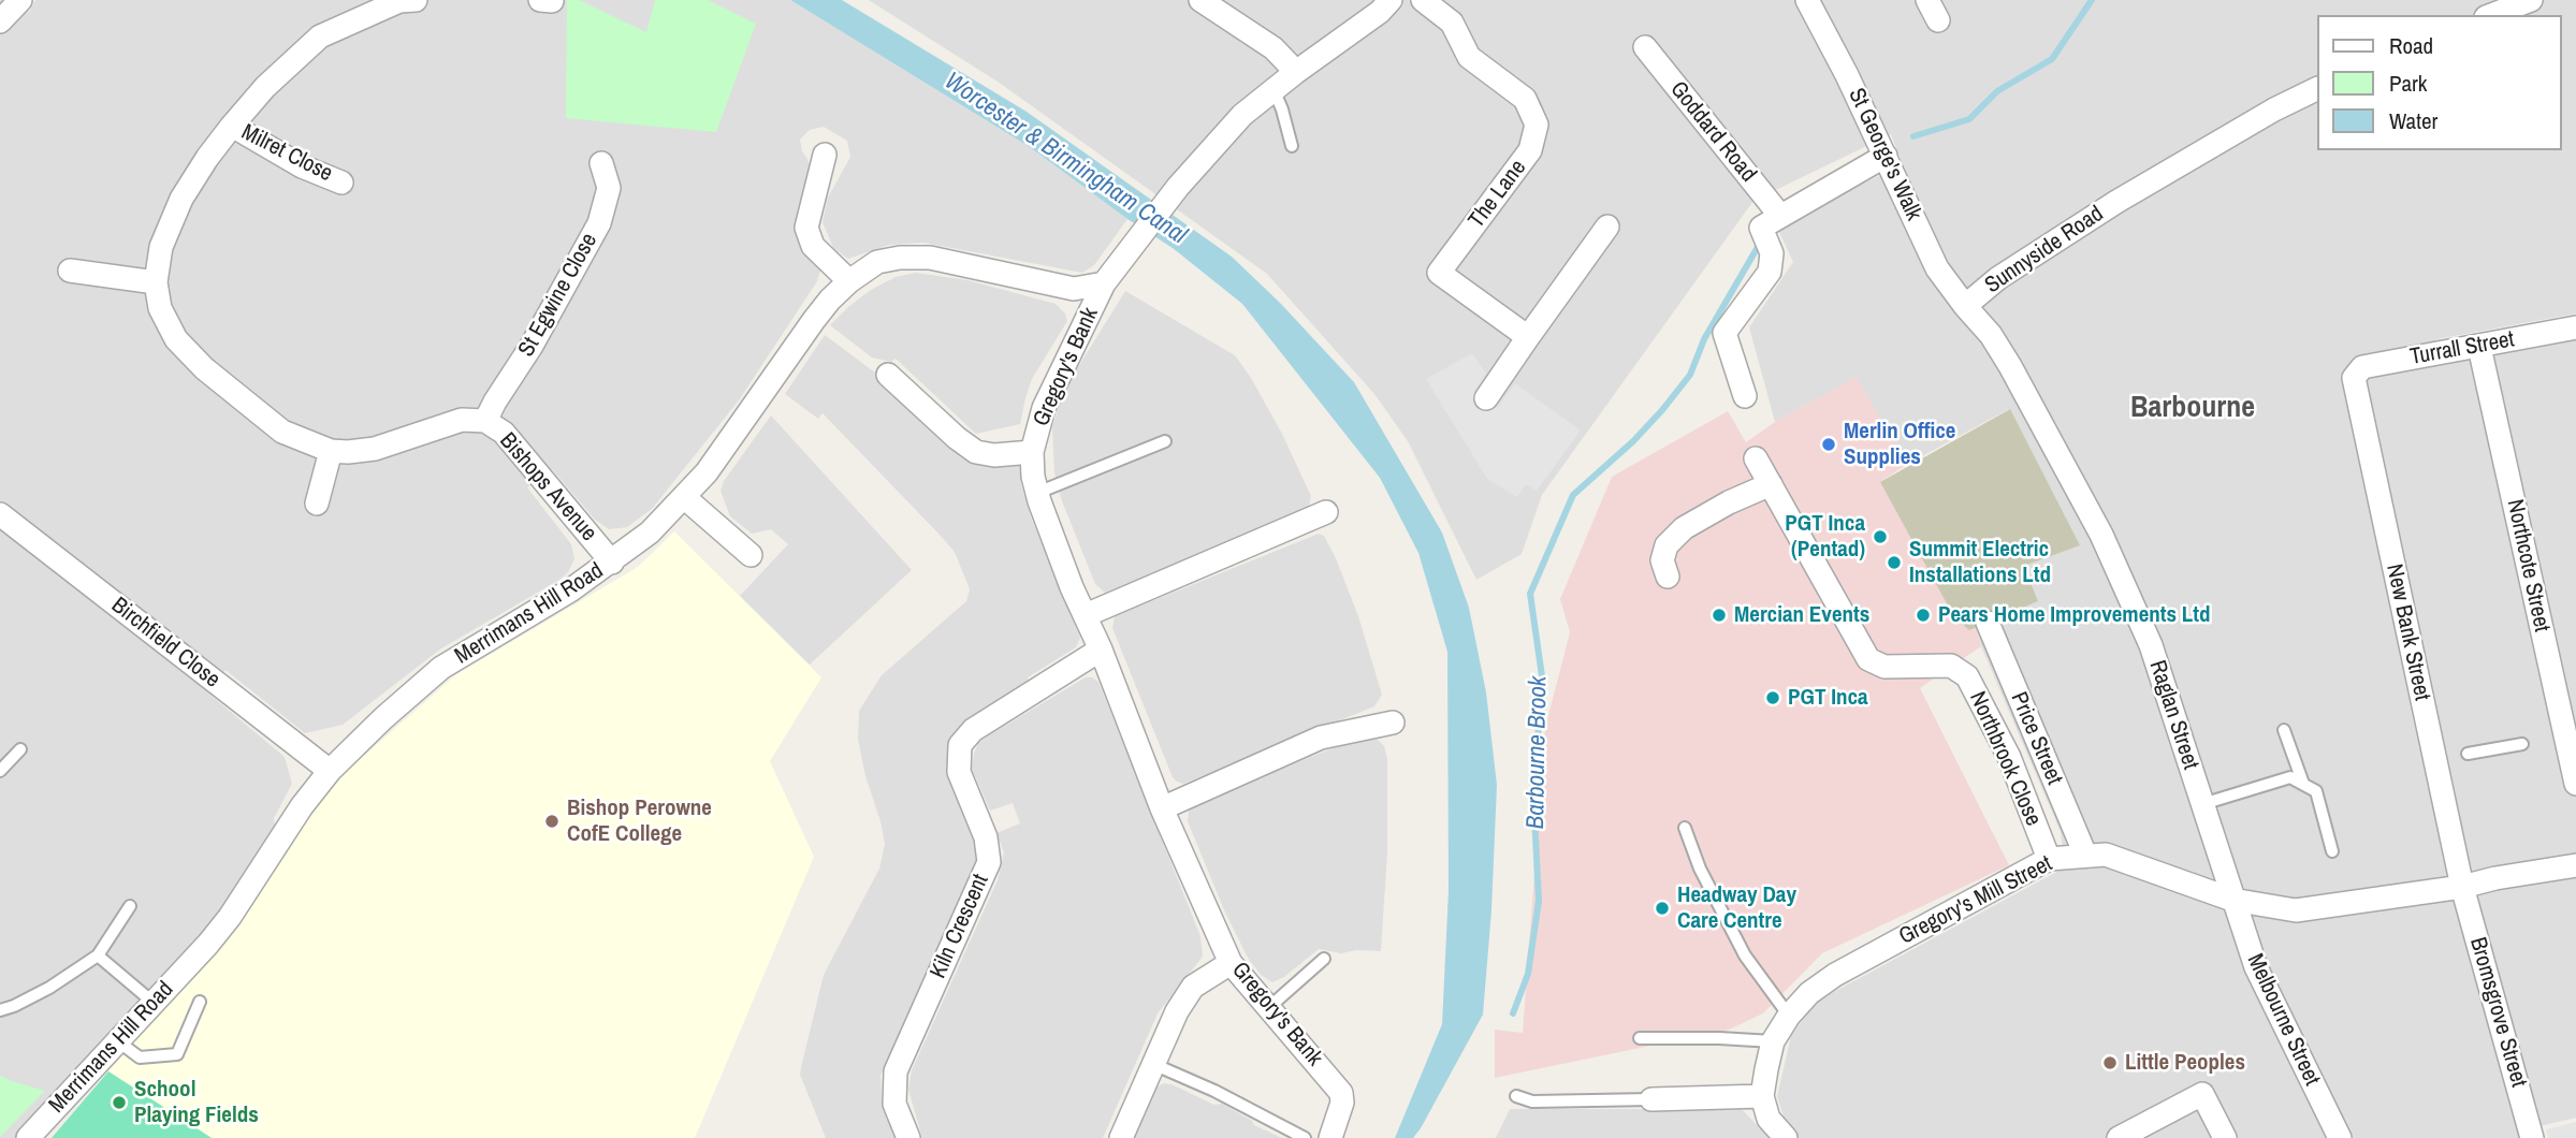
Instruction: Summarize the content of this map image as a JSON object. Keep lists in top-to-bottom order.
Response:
{
  "streets": {
    "street": [
      "Goddard Road",
      "Milret Close",
      "St George's Walk",
      "The Lane",
      "Sunnyside Road",
      "St Egwine Close",
      "Turrall Street",
      "Gregory's Bank",
      "Bishops Avenue",
      "Northcote Street",
      "Merrimans Hill Road",
      "New Bank Street",
      "Birchfield Close",
      "Raglan Street",
      "Price Street",
      "Northbrook Close",
      "Gregory's Mill Street",
      "Kiln Crescent",
      "Bromsgrove Street",
      "Melbourne Street"
    ]
  },
  "crossings": [
    ["Milret Close", "Bishops Avenue"],
    ["St George's Walk", "Sunnyside Road"],
    ["Sunnyside Road", "Raglan Street"],
    ["St Egwine Close", "Bishops Avenue"],
    ["Turrall Street", "Northcote Street"],
    ["Turrall Street", "New Bank Street"],
    ["Gregory's Bank", "Merrimans Hill Road"],
    ["Gregory's Bank", "Kiln Crescent"],
    ["Bishops Avenue", "Merrimans Hill Road"],
    ["Merrimans Hill Road", "Birchfield Close"],
    ["New Bank Street", "Gregory's Mill Street"],
    ["New Bank Street", "Bromsgrove Street"],
    ["Raglan Street", "Gregory's Mill Street"],
    ["Raglan Street", "Melbourne Street"],
    ["Price Street", "Gregory's Mill Street"],
    ["Northbrook Close", "Gregory's Mill Street"],
    ["Gregory's Mill Street", "Bromsgrove Street"],
    ["Gregory's Mill Street", "Melbourne Street"]
  ],
  "districts": ["Barbourne"],
  "water": ["Worcester & Birmingham Canal", "Barbourne Brook"],
  "places": [
    "Merlin Office Supplies",
    "PGT Inca (Pentad)",
    "Summit Electric Installations Ltd",
    "Mercian Events",
    "Pears Home Improvements Ltd",
    "PGT Inca",
    "Bishop Perowne CofE College",
    "Headway Day Care Centre",
    "Little Peoples",
    "School Playing Fields"
  ],
  "legend": ["Road", "Park", "Water"]
}
